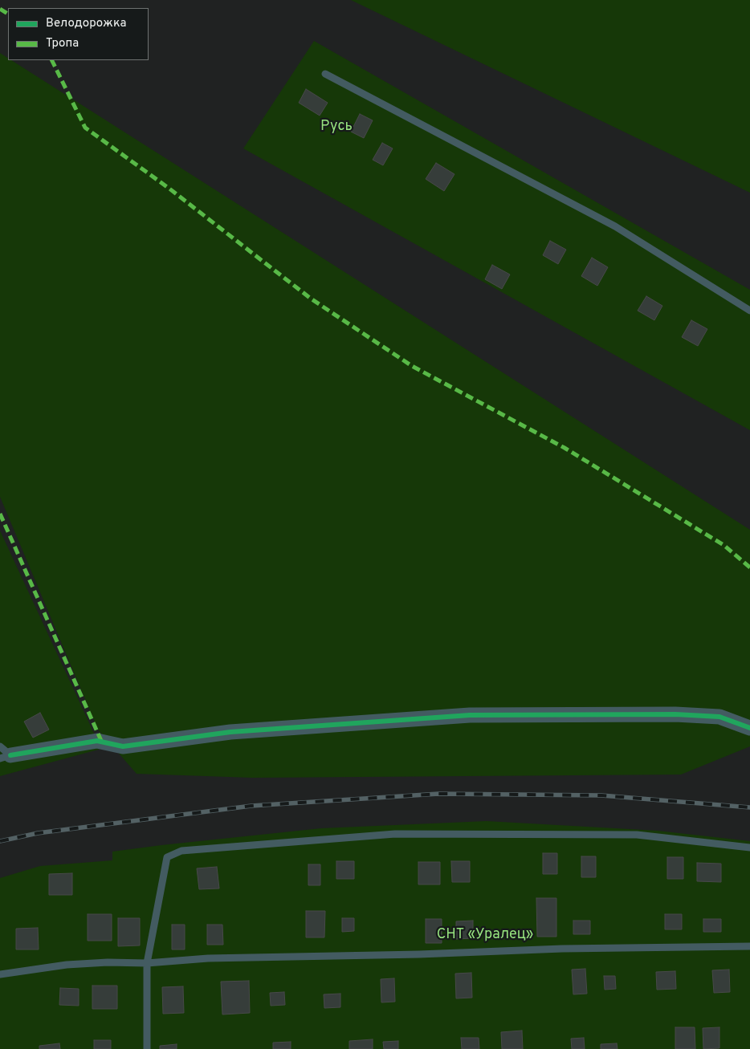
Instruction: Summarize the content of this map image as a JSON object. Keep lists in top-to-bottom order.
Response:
{
  "parks": ["Русь", "СНТ «Уралец»"],
  "legend": ["Велодорожка", "Тропа"]
}
